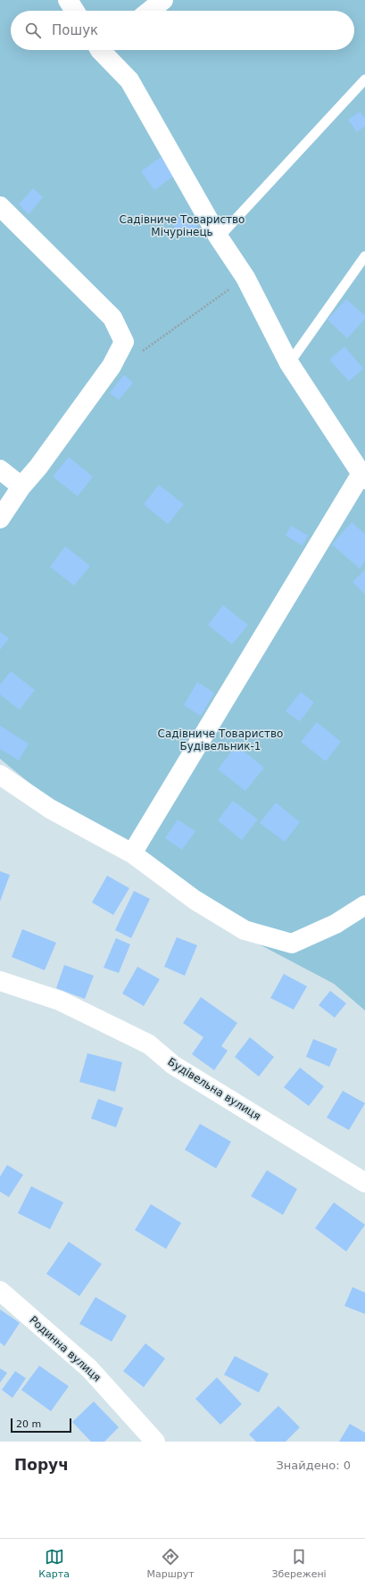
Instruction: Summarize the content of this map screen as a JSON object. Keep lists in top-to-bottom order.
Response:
{
  "streets": {
    "street": ["Будівельна вулиця", "Родинна вулиця"]
  },
  "parks": ["Садівниче Товариство Мічурінець", "Садівниче Товариство Будівельник-1"],
  "scale_bar": "20 m",
  "page": {
    "search": "Пошук",
    "scale": "20 m",
    "heading": ["Поруч", "Знайдено: 0"],
    "nav": ["Карта", "Маршрут", "Збережені"]
  }
}
